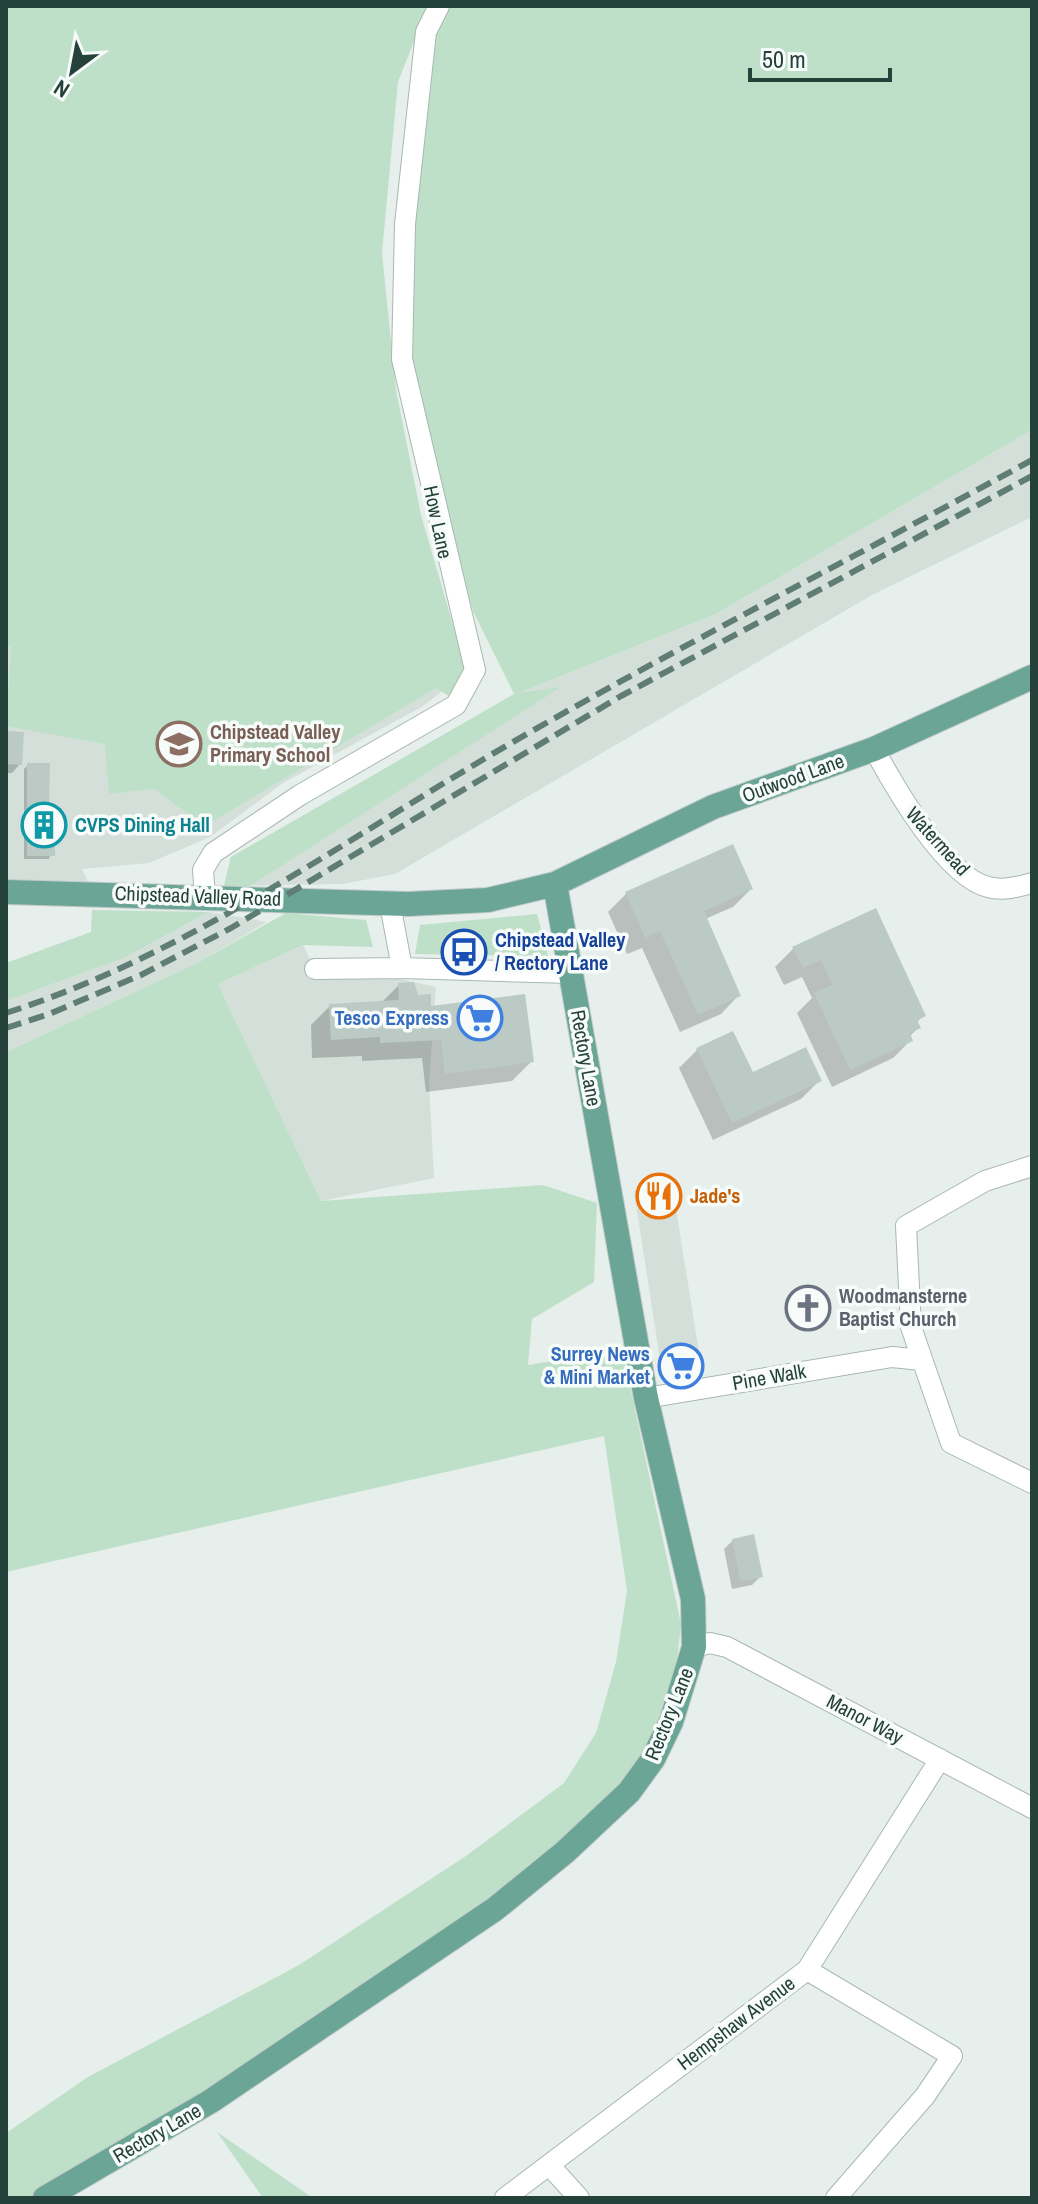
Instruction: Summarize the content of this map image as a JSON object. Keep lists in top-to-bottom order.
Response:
{
  "streets": {
    "main road": ["Outwood Lane", "Chipstead Valley Road", "Rectory Lane"],
    "street": [
      "How Lane",
      "Watermead",
      "Pine Walk",
      "Manor Way",
      "Hempshaw Avenue"
    ]
  },
  "crossings": [
    ["How Lane", "Chipstead Valley Road"],
    ["Outwood Lane", "Watermead"],
    ["Outwood Lane", "Chipstead Valley Road"],
    ["Outwood Lane", "Rectory Lane"],
    ["Chipstead Valley Road", "Rectory Lane"],
    ["Rectory Lane", "Pine Walk"],
    ["Rectory Lane", "Manor Way"],
    ["Manor Way", "Hempshaw Avenue"]
  ],
  "places": {
    "school or university": ["Chipstead Valley Primary School"],
    "building": ["CVPS Dining Hall"],
    "bus stop": ["Chipstead Valley / Rectory Lane"],
    "supermarket": ["Tesco Express", "Surrey News & Mini Market"],
    "restaurant": ["Jade's"],
    "church": ["Woodmansterne Baptist Church"]
  },
  "scale_bar": "50 m",
  "north": "bottom left"
}
